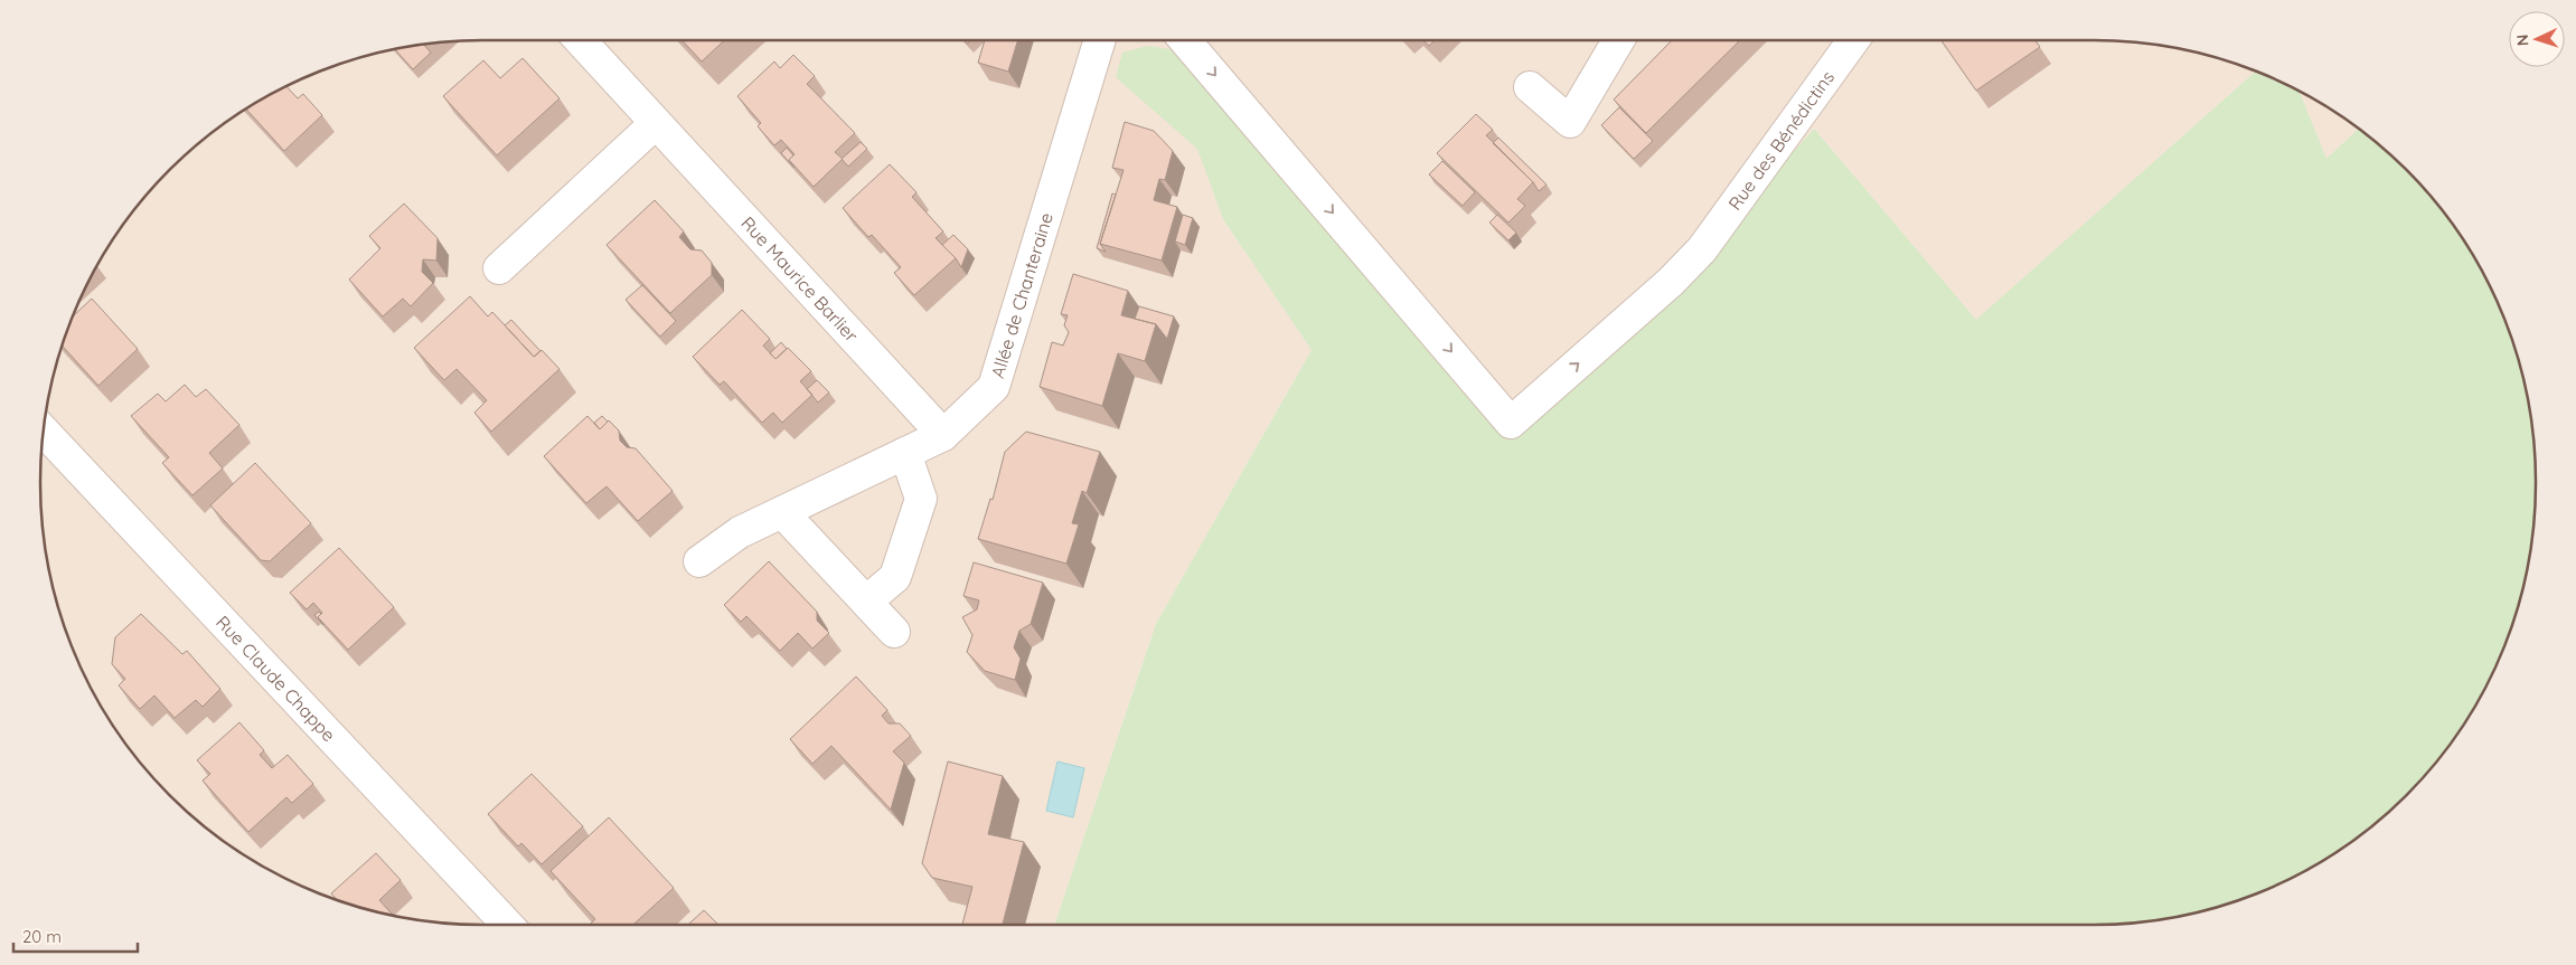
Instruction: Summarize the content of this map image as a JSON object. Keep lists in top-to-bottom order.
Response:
{
  "streets": {
    "street": [
      "Rue des Bénédictins",
      "Rue Maurice Barlier",
      "Allée de Chanteraine",
      "Rue Claude Chappe"
    ]
  },
  "crossings": [
    ["Rue Maurice Barlier", "Allée de Chanteraine"]
  ],
  "scale_bar": "20 m",
  "north": "left"
}
